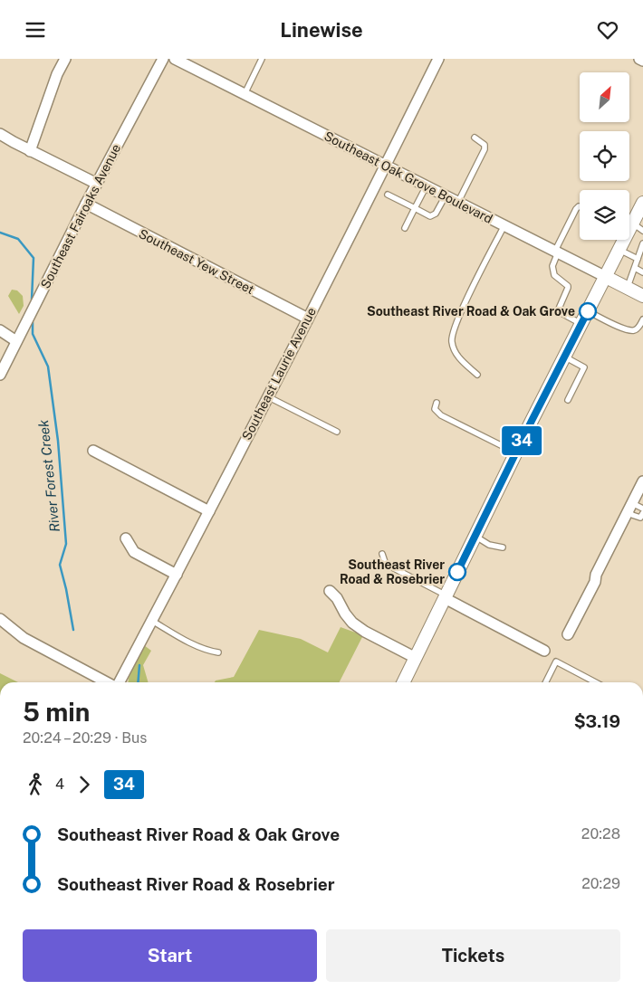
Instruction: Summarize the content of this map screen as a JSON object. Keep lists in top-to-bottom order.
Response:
{
  "streets": {
    "street": [
      "Southeast Oak Grove Boulevard",
      "Southeast Fairoaks Avenue",
      "Southeast Yew Street",
      "Southeast Laurie Avenue"
    ]
  },
  "crossings": [
    ["Southeast Oak Grove Boulevard", "Southeast Laurie Avenue"],
    ["Southeast Fairoaks Avenue", "Southeast Yew Street"],
    ["Southeast Yew Street", "Southeast Laurie Avenue"]
  ],
  "water": ["River Forest Creek"],
  "places": ["Southeast River Road & Oak Grove", "Southeast River Road & Rosebrier"],
  "lines": ["bus line 34"],
  "north": "top right",
  "page": {
    "header": "Linewise",
    "on_map": "34",
    "heading": ["5 min", "20:24 – 20:29 · Bus", "$3.19"],
    "legs": ["4", "34"],
    "list": [
      {
        "name": "Southeast River Road & Oak Grove",
        "value": "20:28"
      },
      {
        "name": "Southeast River Road & Rosebrier",
        "value": "20:29"
      }
    ],
    "buttons": ["Start", "Tickets"]
  }
}
